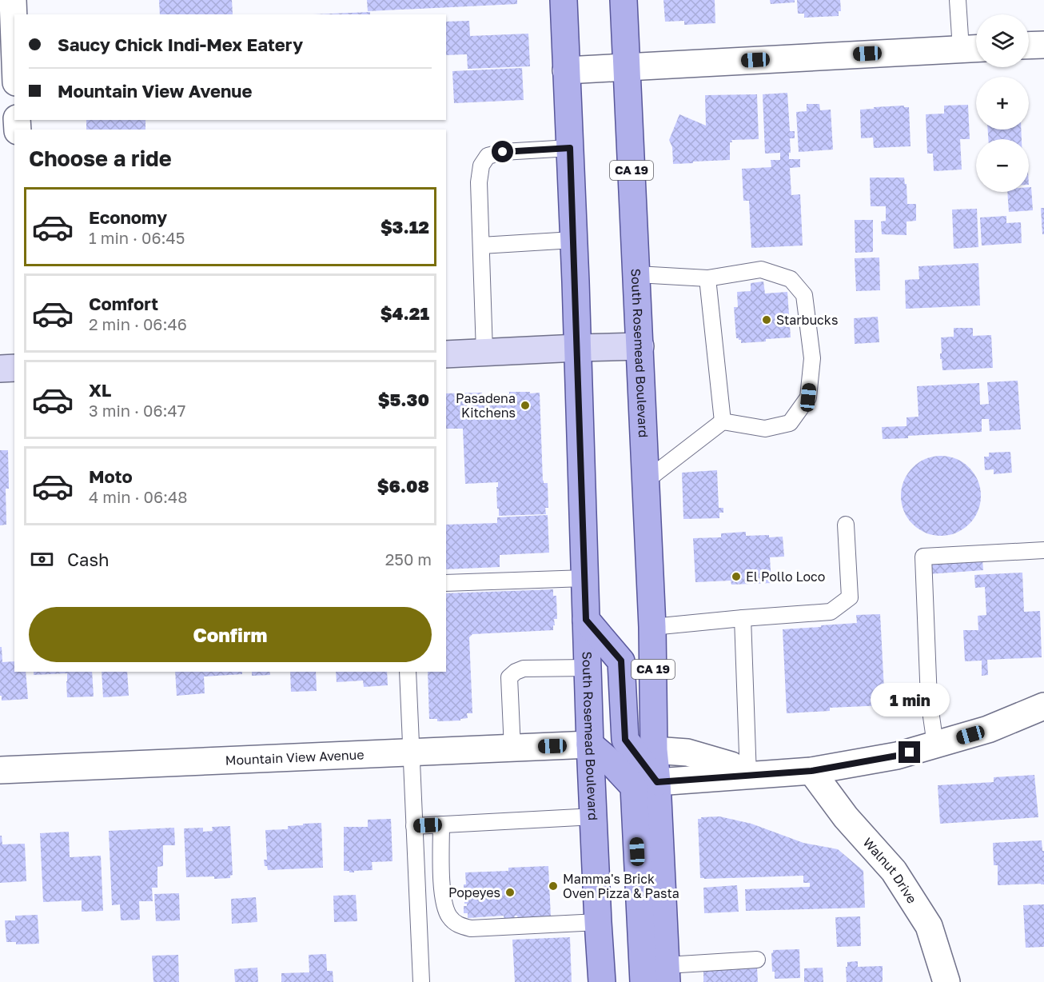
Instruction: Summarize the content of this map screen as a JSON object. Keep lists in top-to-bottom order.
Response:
{
  "streets": {
    "main road": ["CA 19", "South Rosemead Boulevard"],
    "street": ["Mountain View Avenue", "Walnut Drive"]
  },
  "crossings": [
    ["South Rosemead Boulevard", "Mountain View Avenue"]
  ],
  "places": [
    "Starbucks",
    "Pasadena Kitchens",
    "El Pollo Loco",
    "Mamma's Brick Oven Pizza & Pasta",
    "Popeyes"
  ],
  "page": {
    "map_buttons": ["+", "−"],
    "banner": ["Saucy Chick Indi-Mex Eatery", "Mountain View Avenue"],
    "heading": "Choose a ride",
    "list": [
      {
        "name": "Economy",
        "note": "1 min · 06:45",
        "value": "$3.12"
      },
      {
        "name": "Comfort",
        "note": "2 min · 06:46",
        "value": "$4.21"
      },
      {
        "name": "XL",
        "note": "3 min · 06:47",
        "value": "$5.30"
      },
      {
        "name": "Moto",
        "note": "4 min · 06:48",
        "value": "$6.08"
      }
    ],
    "pay": ["Cash", "250 m"],
    "buttons": "Confirm",
    "bubble": "1 min"
  }
}
